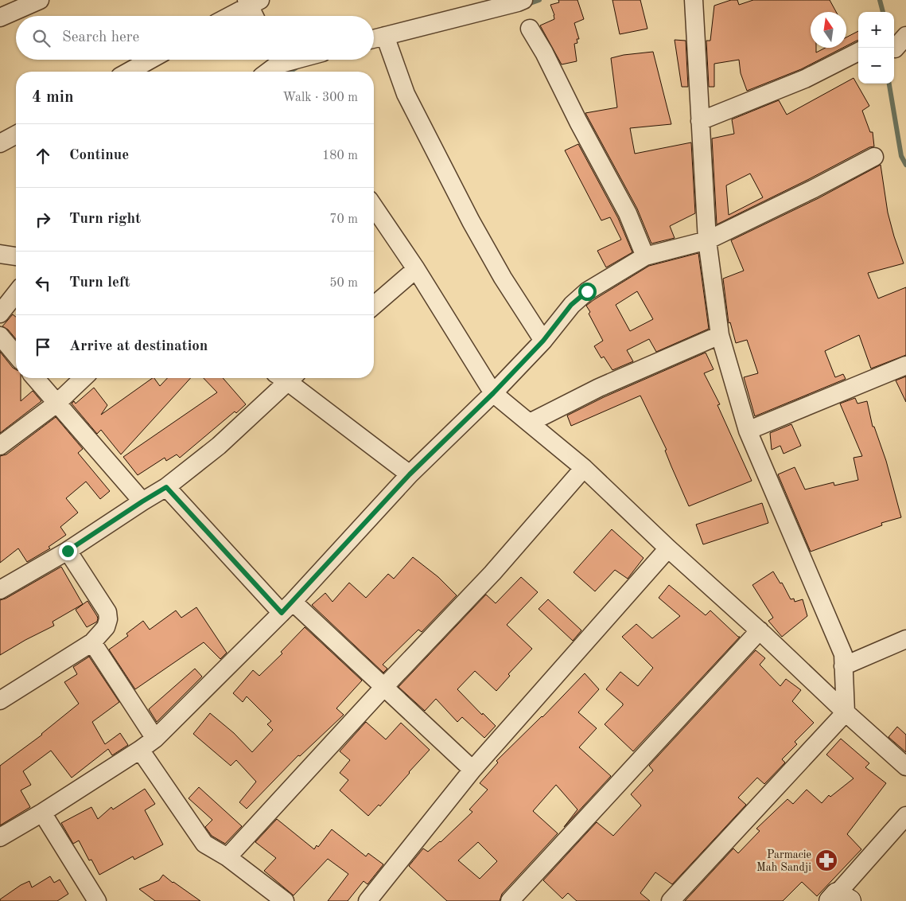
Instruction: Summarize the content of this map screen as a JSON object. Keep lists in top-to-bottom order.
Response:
{
  "places": {
    "pharmacy": ["Parmacie Mah Sandji"]
  },
  "north": "top",
  "page": {
    "map_buttons": ["+", "−"],
    "search": "Search here",
    "heading": ["4 min", "Walk · 300 m"],
    "list": [
      ["Continue", "180 m"],
      ["Turn right", "70 m"],
      ["Turn left", "50 m"],
      "Arrive at destination"
    ]
  }
}
